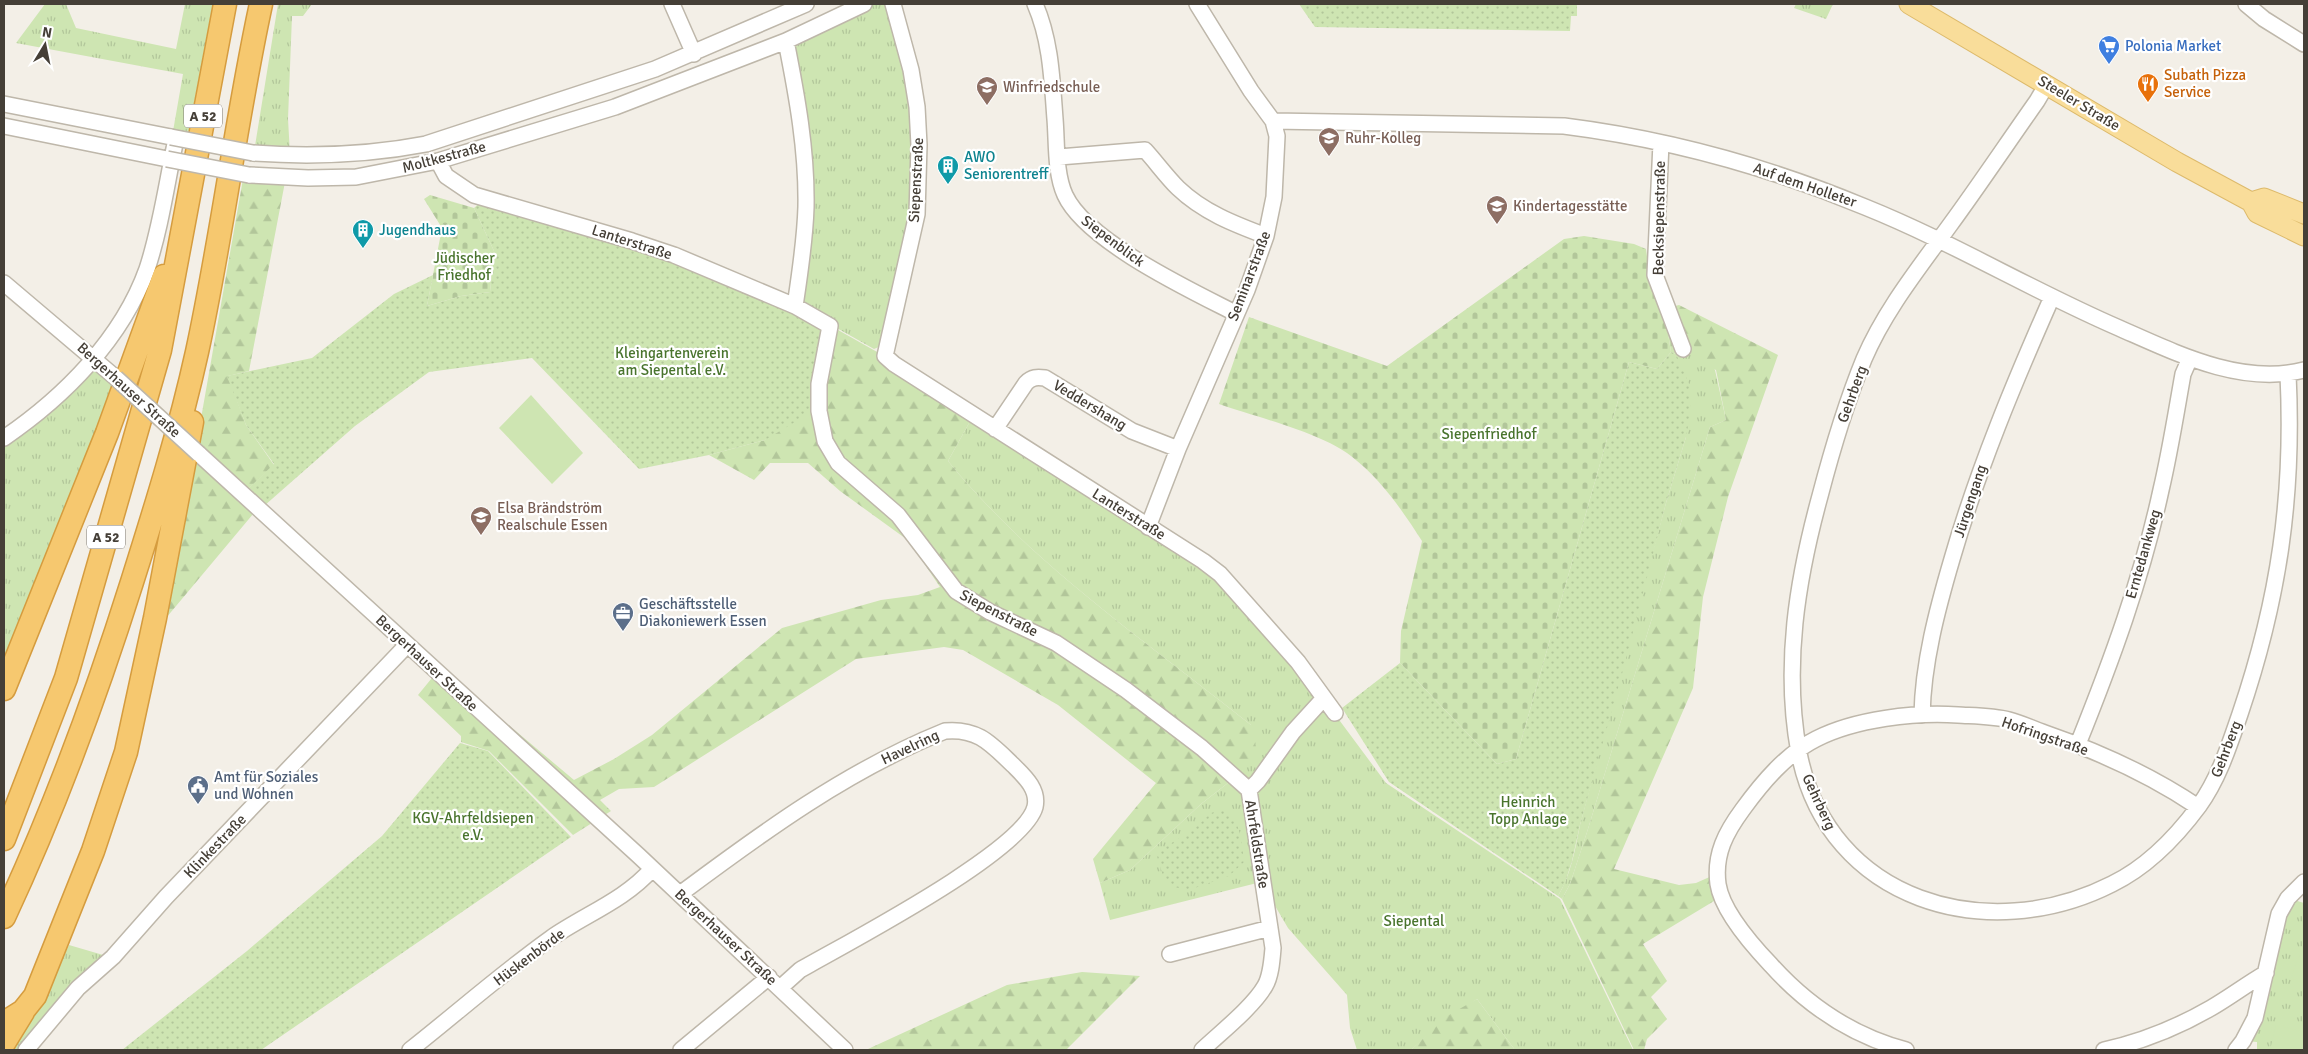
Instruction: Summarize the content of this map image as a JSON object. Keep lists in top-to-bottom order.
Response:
{
  "streets": {
    "highway": ["A 52"],
    "main road": ["Steeler Straße"],
    "street": [
      "Moltkestraße",
      "Siepenstraße",
      "Auf dem Holleter",
      "Becksiepenstraße",
      "Siepenblick",
      "Lanterstraße",
      "Seminarstraße",
      "Bergerhauser Straße",
      "Gehrberg",
      "Veddershang",
      "Jürgengang",
      "Erntedankweg",
      "Hofringstraße",
      "Havelring",
      "Ahrfeldstraße",
      "Klinkestraße",
      "Hüskenbörde"
    ]
  },
  "crossings": [
    ["Steeler Straße", "Gehrberg"],
    ["Moltkestraße", "Lanterstraße"],
    ["Siepenstraße", "Lanterstraße"],
    ["Siepenstraße", "Ahrfeldstraße"],
    ["Auf dem Holleter", "Becksiepenstraße"],
    ["Auf dem Holleter", "Seminarstraße"],
    ["Auf dem Holleter", "Gehrberg"],
    ["Auf dem Holleter", "Jürgengang"],
    ["Auf dem Holleter", "Erntedankweg"],
    ["Siepenblick", "Seminarstraße"],
    ["Lanterstraße", "Seminarstraße"],
    ["Lanterstraße", "Veddershang"],
    ["Lanterstraße", "Ahrfeldstraße"],
    ["Seminarstraße", "Veddershang"],
    ["Bergerhauser Straße", "Havelring"],
    ["Bergerhauser Straße", "Klinkestraße"],
    ["Bergerhauser Straße", "Hüskenbörde"],
    ["Gehrberg", "Hofringstraße"],
    ["Jürgengang", "Hofringstraße"],
    ["Erntedankweg", "Hofringstraße"]
  ],
  "parks": [
    "Jüdischer Friedhof",
    "Kleingartenverein am Siepental e.V.",
    "Siepenfriedhof",
    "Heinrich Topp Anlage",
    "KGV-Ahrfeldsiepen e.V.",
    "Siepental"
  ],
  "places": {
    "supermarket": ["Polonia Market"],
    "restaurant": ["Subath Pizza Service"],
    "school or university": [
      "Winfriedschule",
      "Ruhr-Kolleg",
      "Kindertagesstätte",
      "Elsa Brändström Realschule Essen"
    ],
    "building": ["AWO Seniorentreff", "Jugendhaus"],
    "office": ["Geschäftsstelle Diakoniewerk Essen"],
    "public building": ["Amt für Soziales und Wohnen"]
  },
  "north": "top"
}
